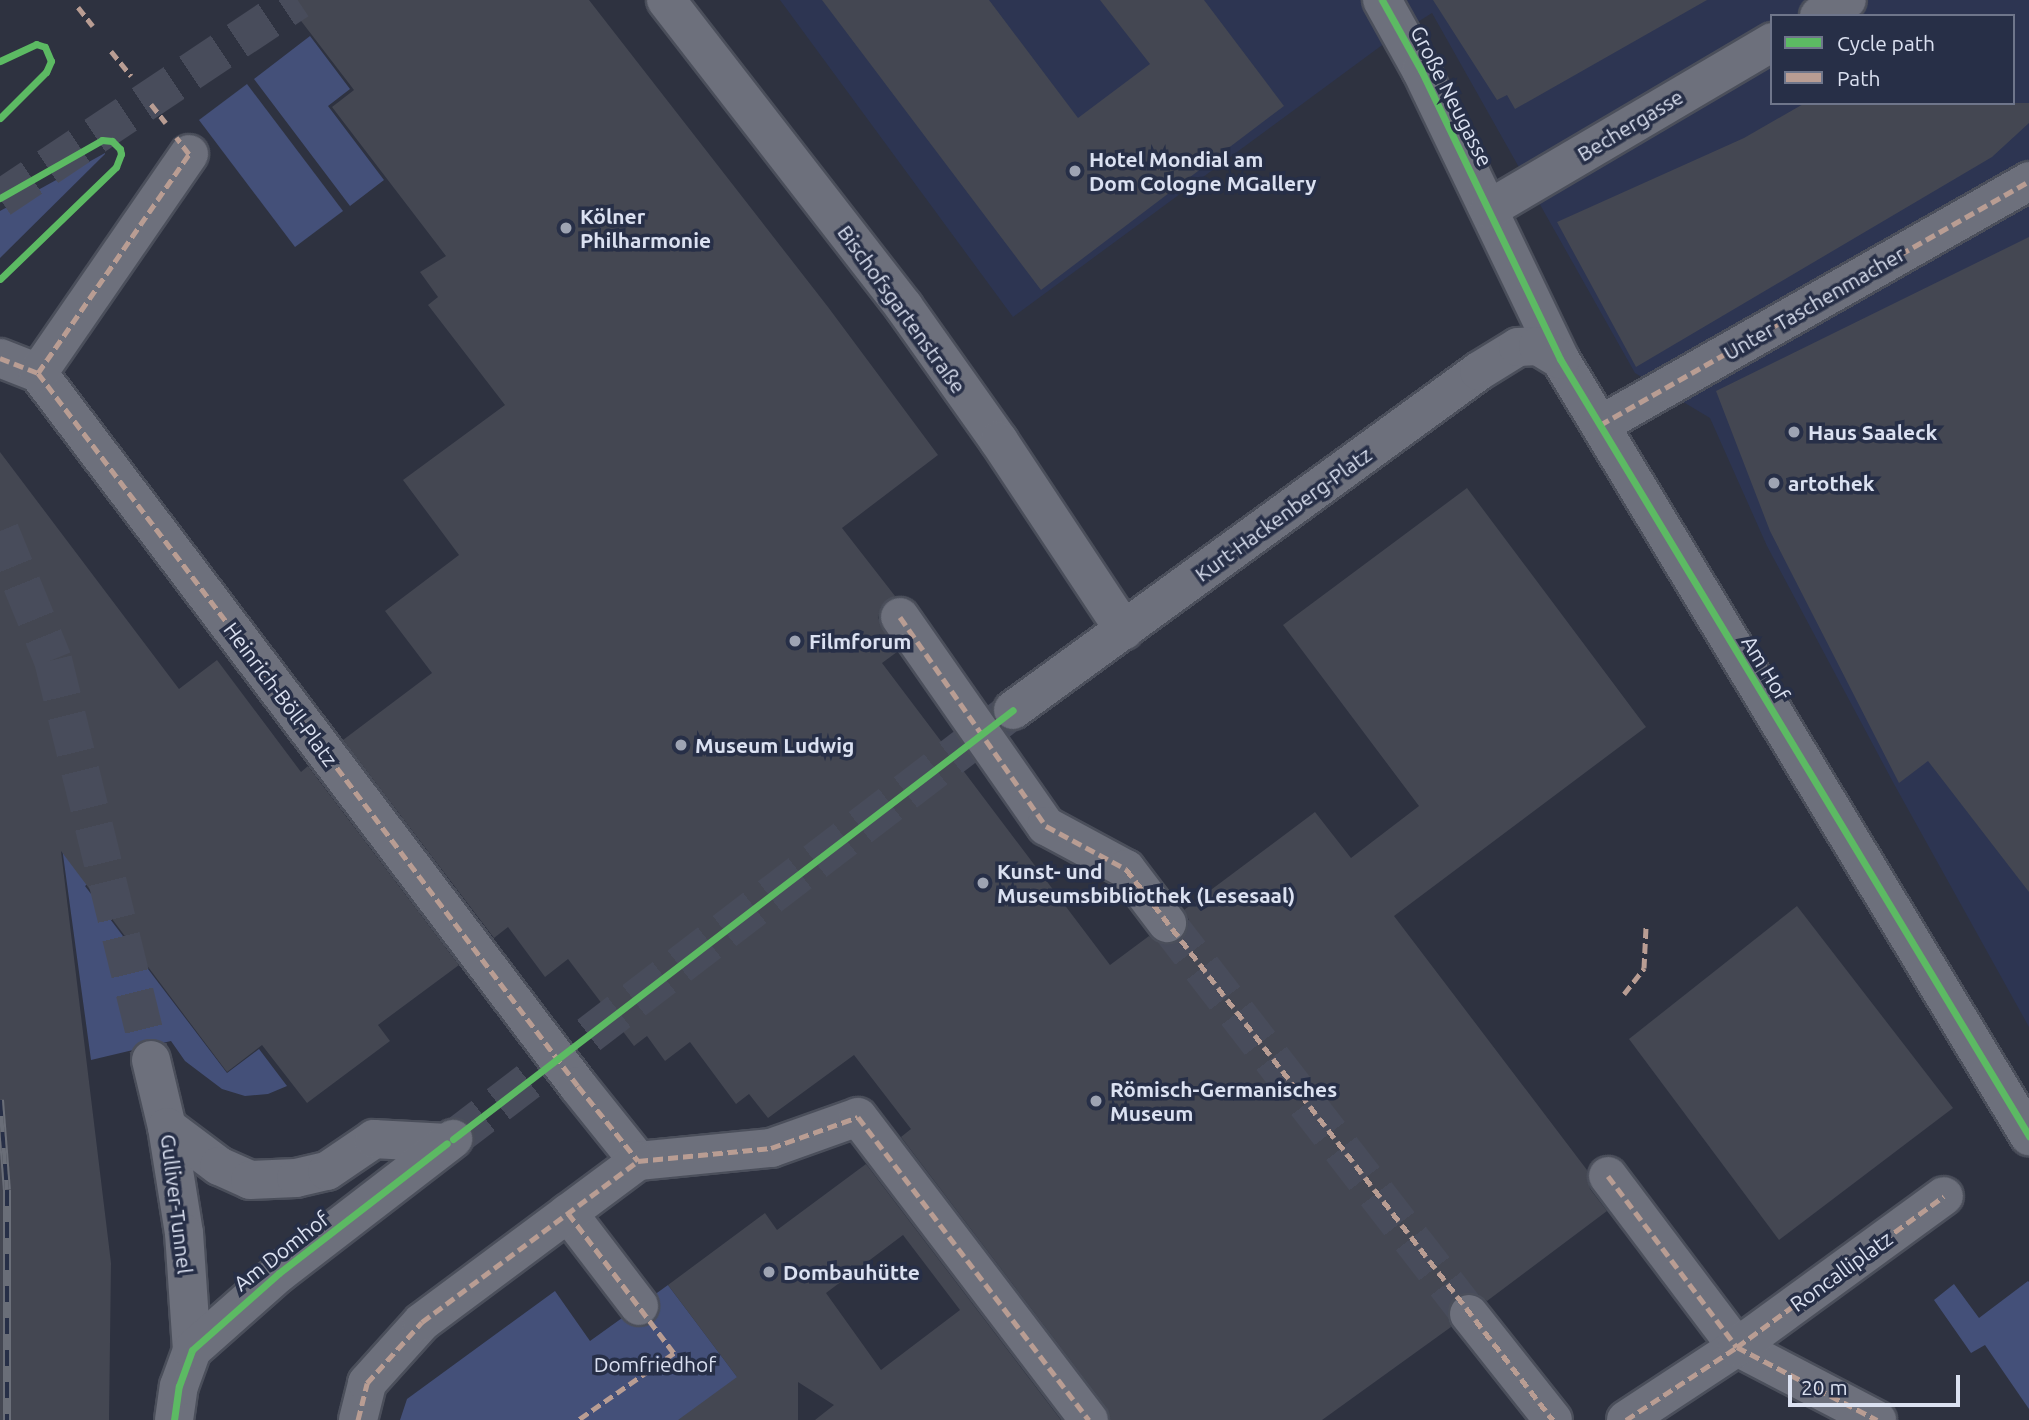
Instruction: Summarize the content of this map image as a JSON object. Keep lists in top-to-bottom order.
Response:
{
  "streets": {
    "street": [
      "Große Neugasse",
      "Bechergasse",
      "Unter Taschenmacher",
      "Bischofsgartenstraße",
      "Kurt-Hackenberg-Platz",
      "Am Hof",
      "Heinrich-Böll-Platz",
      "Gulliver-Tunnel",
      "Am Domhof",
      "Roncalliplatz"
    ]
  },
  "crossings": [
    ["Große Neugasse", "Bechergasse"],
    ["Große Neugasse", "Am Hof"],
    ["Bechergasse", "Am Hof"],
    ["Unter Taschenmacher", "Am Hof"],
    ["Bischofsgartenstraße", "Kurt-Hackenberg-Platz"],
    ["Kurt-Hackenberg-Platz", "Am Hof"],
    ["Gulliver-Tunnel", "Am Domhof"]
  ],
  "parks": ["Domfriedhof"],
  "places": [
    "Hotel Mondial am Dom Cologne MGallery",
    "Kölner Philharmonie",
    "Haus Saaleck",
    "artothek",
    "Filmforum",
    "Museum Ludwig",
    "Kunst- und Museumsbibliothek (Lesesaal)",
    "Römisch-Germanisches Museum",
    "Dombauhütte"
  ],
  "legend": ["Cycle path", "Path"],
  "scale_bar": "20 m"
}
